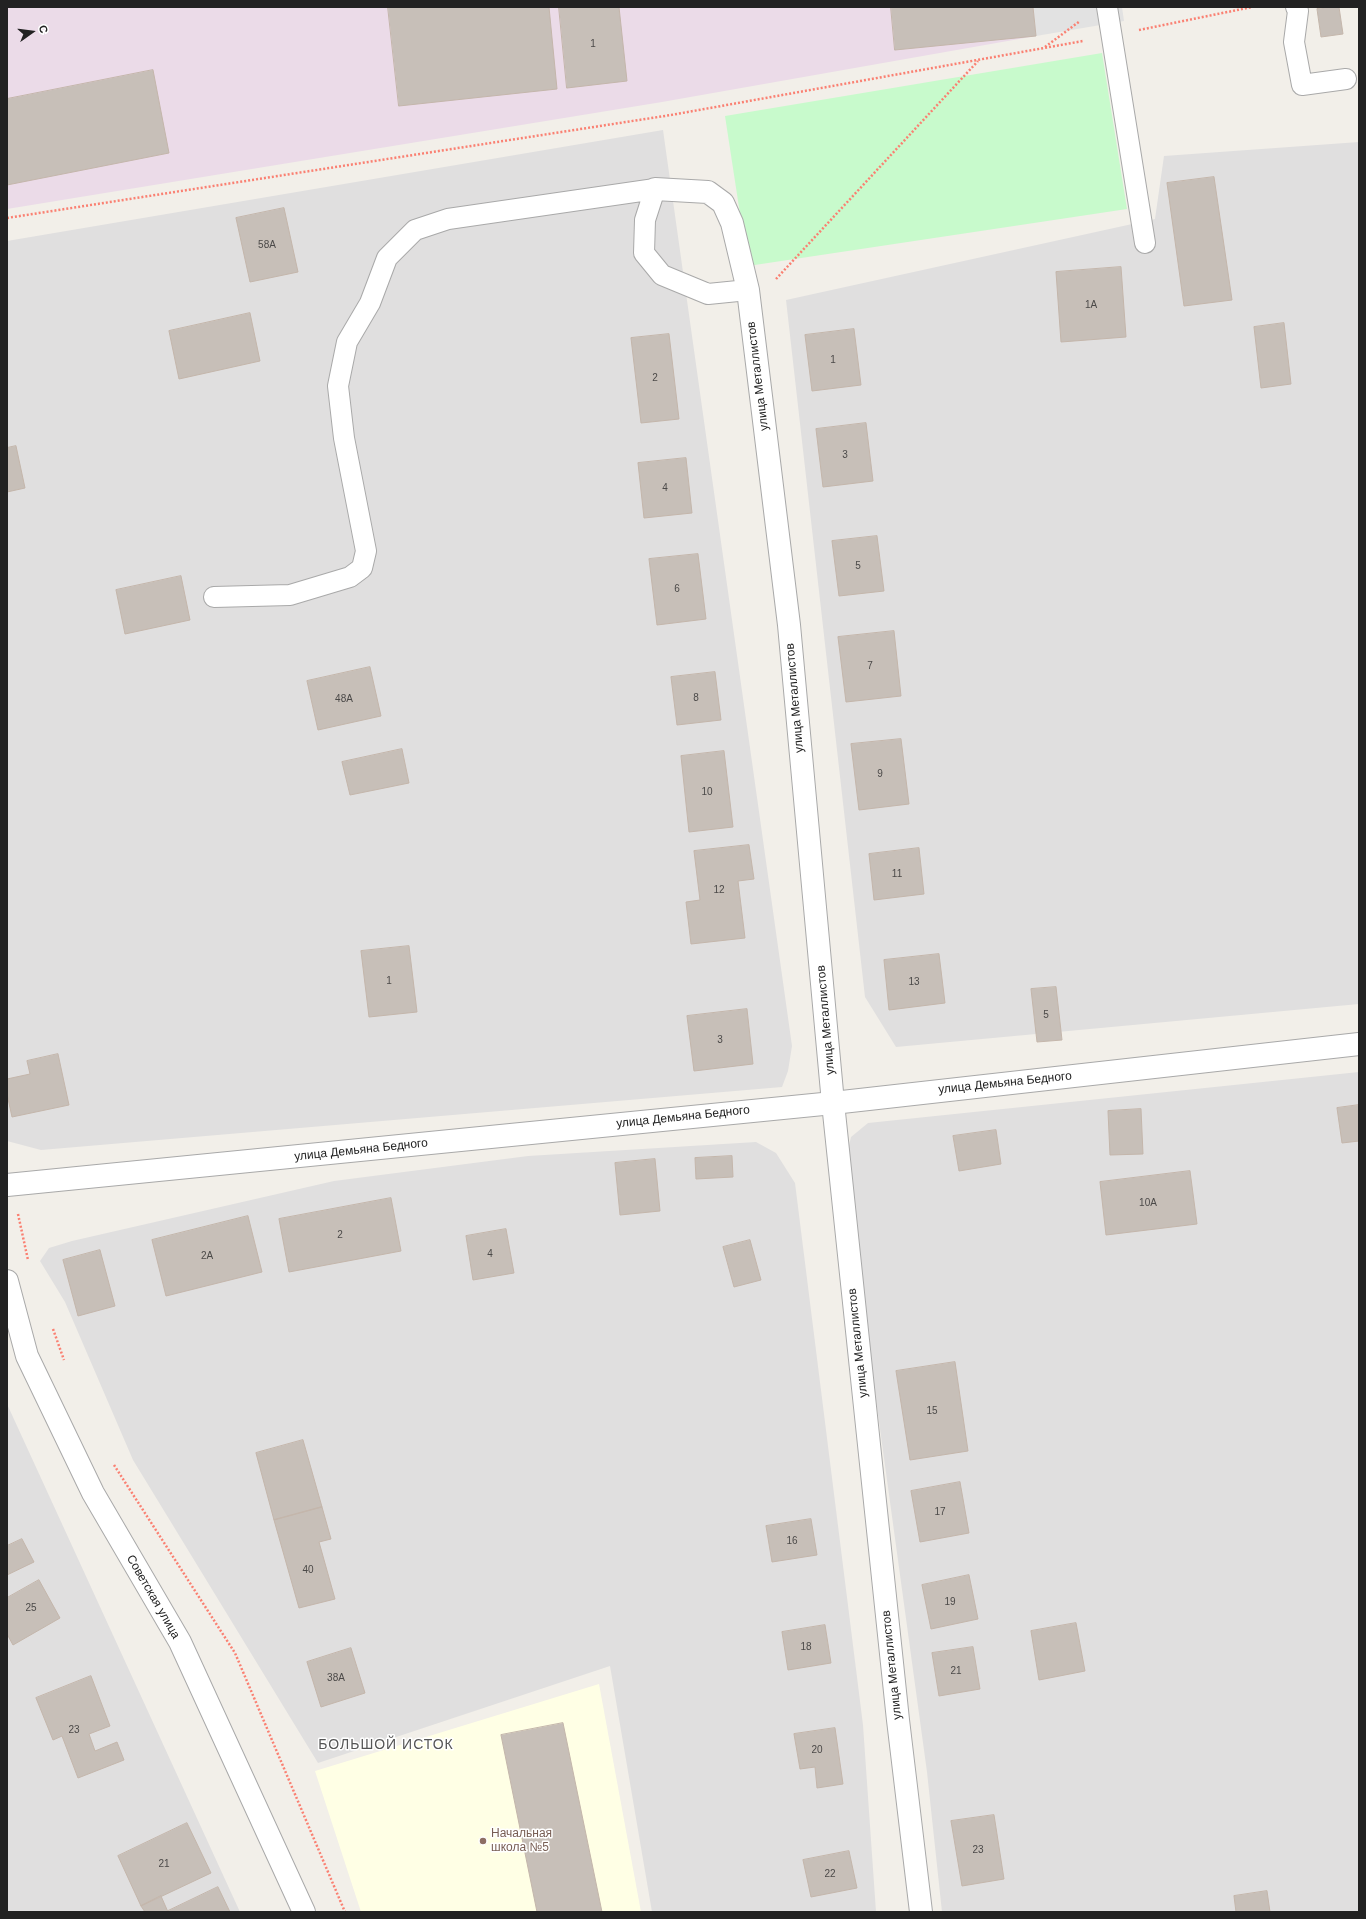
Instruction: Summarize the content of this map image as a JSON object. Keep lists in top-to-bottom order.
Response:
{
  "streets": {
    "street": ["улица Металлистов", "улица Демьяна Бедного", "Советская улица"]
  },
  "crossings": [
    ["улица Металлистов", "улица Демьяна Бедного"]
  ],
  "districts": ["БОЛЬШОЙ ИСТОК"],
  "places": ["Начальная школа №5"],
  "house_numbers": [
    "1",
    "58А",
    "1А",
    "1",
    "2",
    "3",
    "4",
    "5",
    "6",
    "7",
    "8",
    "48А",
    "9",
    "10",
    "11",
    "12",
    "1",
    "13",
    "5",
    "3",
    "10А",
    "2",
    "4",
    "2А",
    "15",
    "17",
    "16",
    "40",
    "19",
    "25",
    "18",
    "21",
    "38А",
    "23",
    "20",
    "23",
    "21",
    "22"
  ],
  "north": "right"
}
